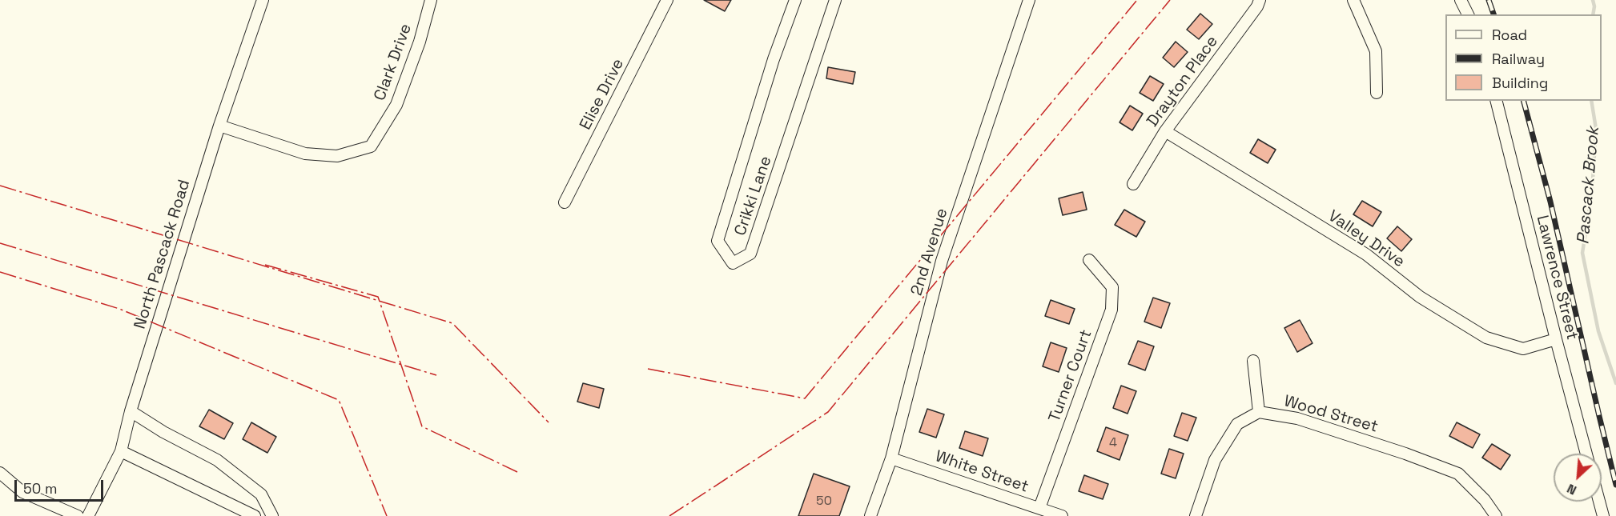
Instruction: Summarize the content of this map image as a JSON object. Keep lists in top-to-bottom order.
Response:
{
  "streets": {
    "street": [
      "Clark Drive",
      "Drayton Place",
      "Elise Drive",
      "Crikki Lane",
      "Valley Drive",
      "2nd Avenue",
      "North Pascack Road",
      "Lawrence Street",
      "Turner Court",
      "Wood Street",
      "White Street"
    ]
  },
  "crossings": [
    ["Clark Drive", "North Pascack Road"],
    ["Drayton Place", "Valley Drive"],
    ["Valley Drive", "Lawrence Street"],
    ["2nd Avenue", "White Street"],
    ["Turner Court", "White Street"]
  ],
  "water": ["Pascack Brook"],
  "house_numbers": ["4", "50"],
  "legend": ["Road", "Railway", "Building"],
  "scale_bar": "50 m",
  "north": "bottom left"
}
